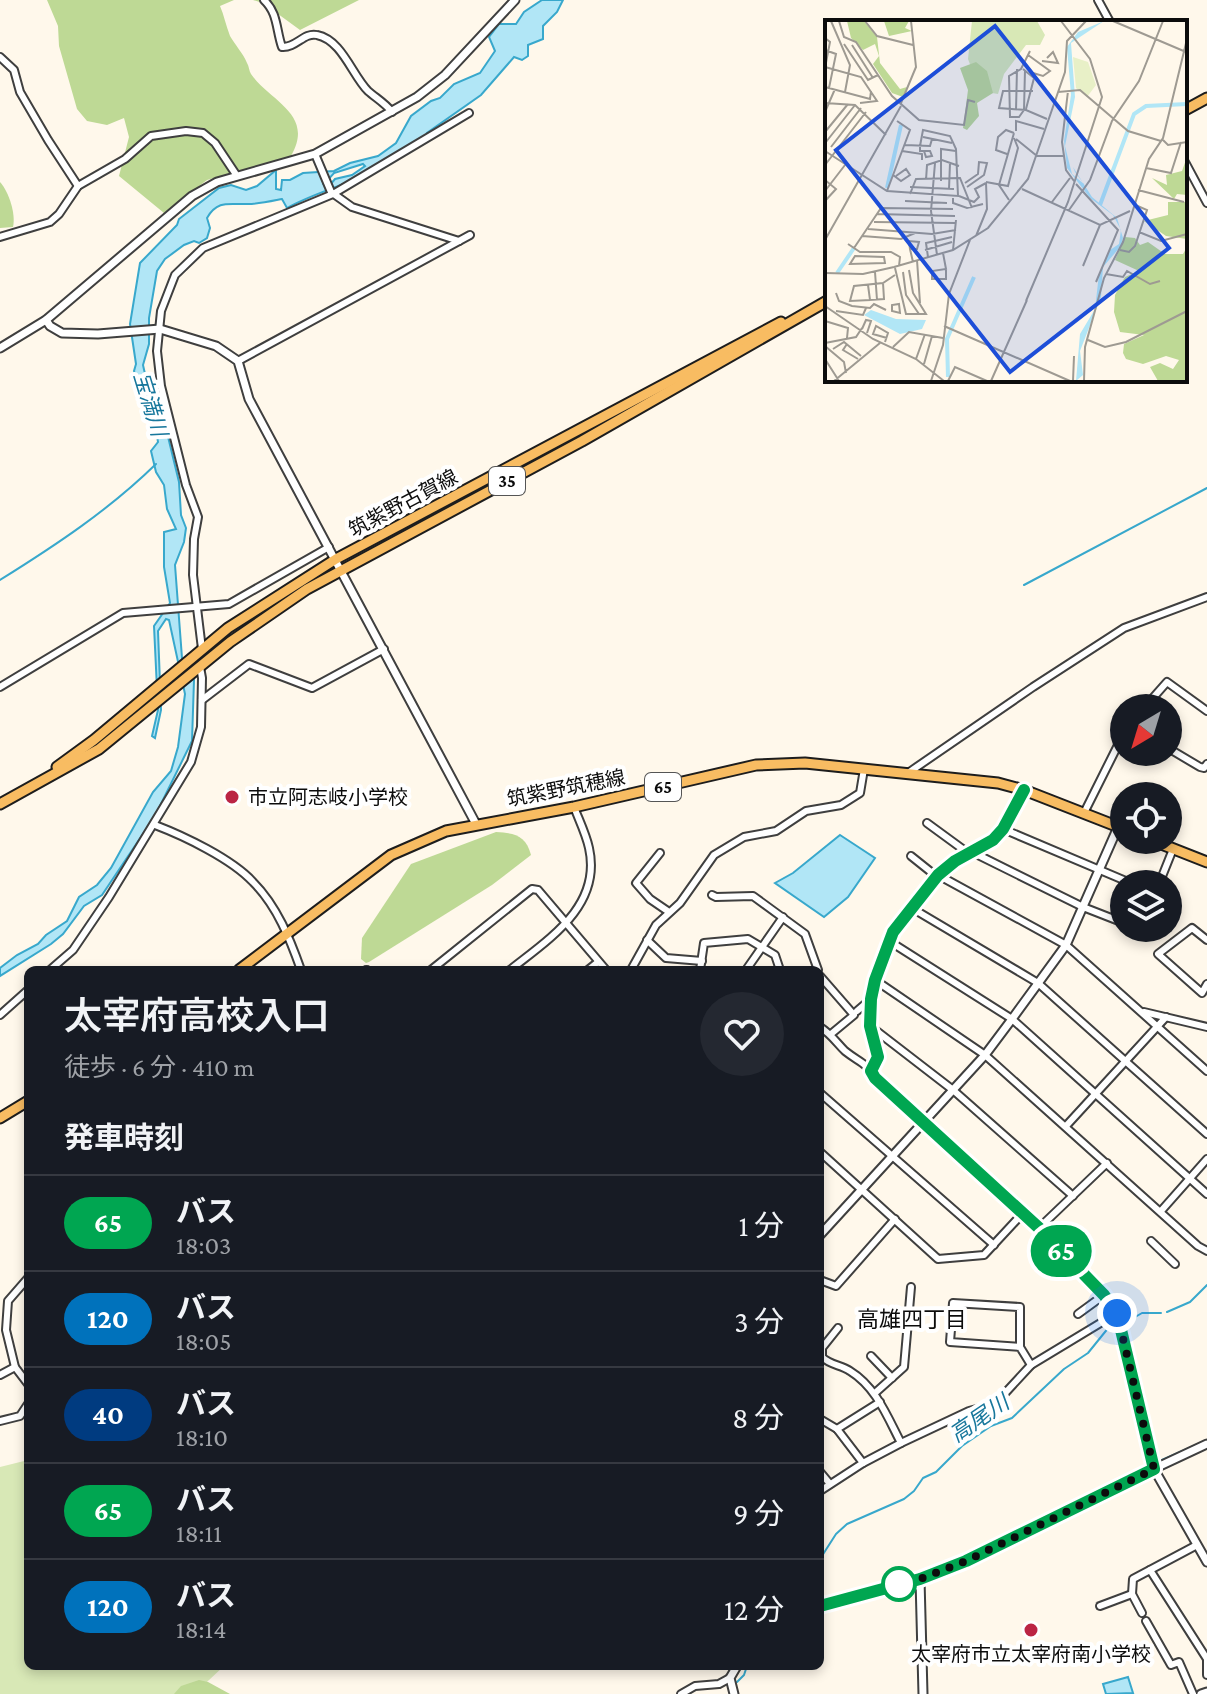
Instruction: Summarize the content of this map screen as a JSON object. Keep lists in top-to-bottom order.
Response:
{
  "streets": {
    "main road": [
      "35",
      "筑紫野古賀線",
      "65",
      "筑紫野筑穂線"
    ]
  },
  "districts": ["高雄四丁目"],
  "water": ["宝満川", "高尾川"],
  "places": ["市立阿志岐小学校", "太宰府市立太宰府南小学校"],
  "lines": ["bus line 65"],
  "north": "bottom left",
  "page": {
    "on_map": "65",
    "heading": [
      ["太宰府高校入口", "徒歩 · 6 分 · 410 m"],
      "発車時刻"
    ],
    "list": [
      {
        "mark": "65",
        "name": "バス",
        "note": "18:03",
        "value": "1 分"
      },
      {
        "mark": "120",
        "name": "バス",
        "note": "18:05",
        "value": "3 分"
      },
      {
        "mark": "40",
        "name": "バス",
        "note": "18:10",
        "value": "8 分"
      },
      {
        "mark": "65",
        "name": "バス",
        "note": "18:11",
        "value": "9 分"
      },
      {
        "mark": "120",
        "name": "バス",
        "note": "18:14",
        "value": "12 分"
      }
    ]
  }
}
